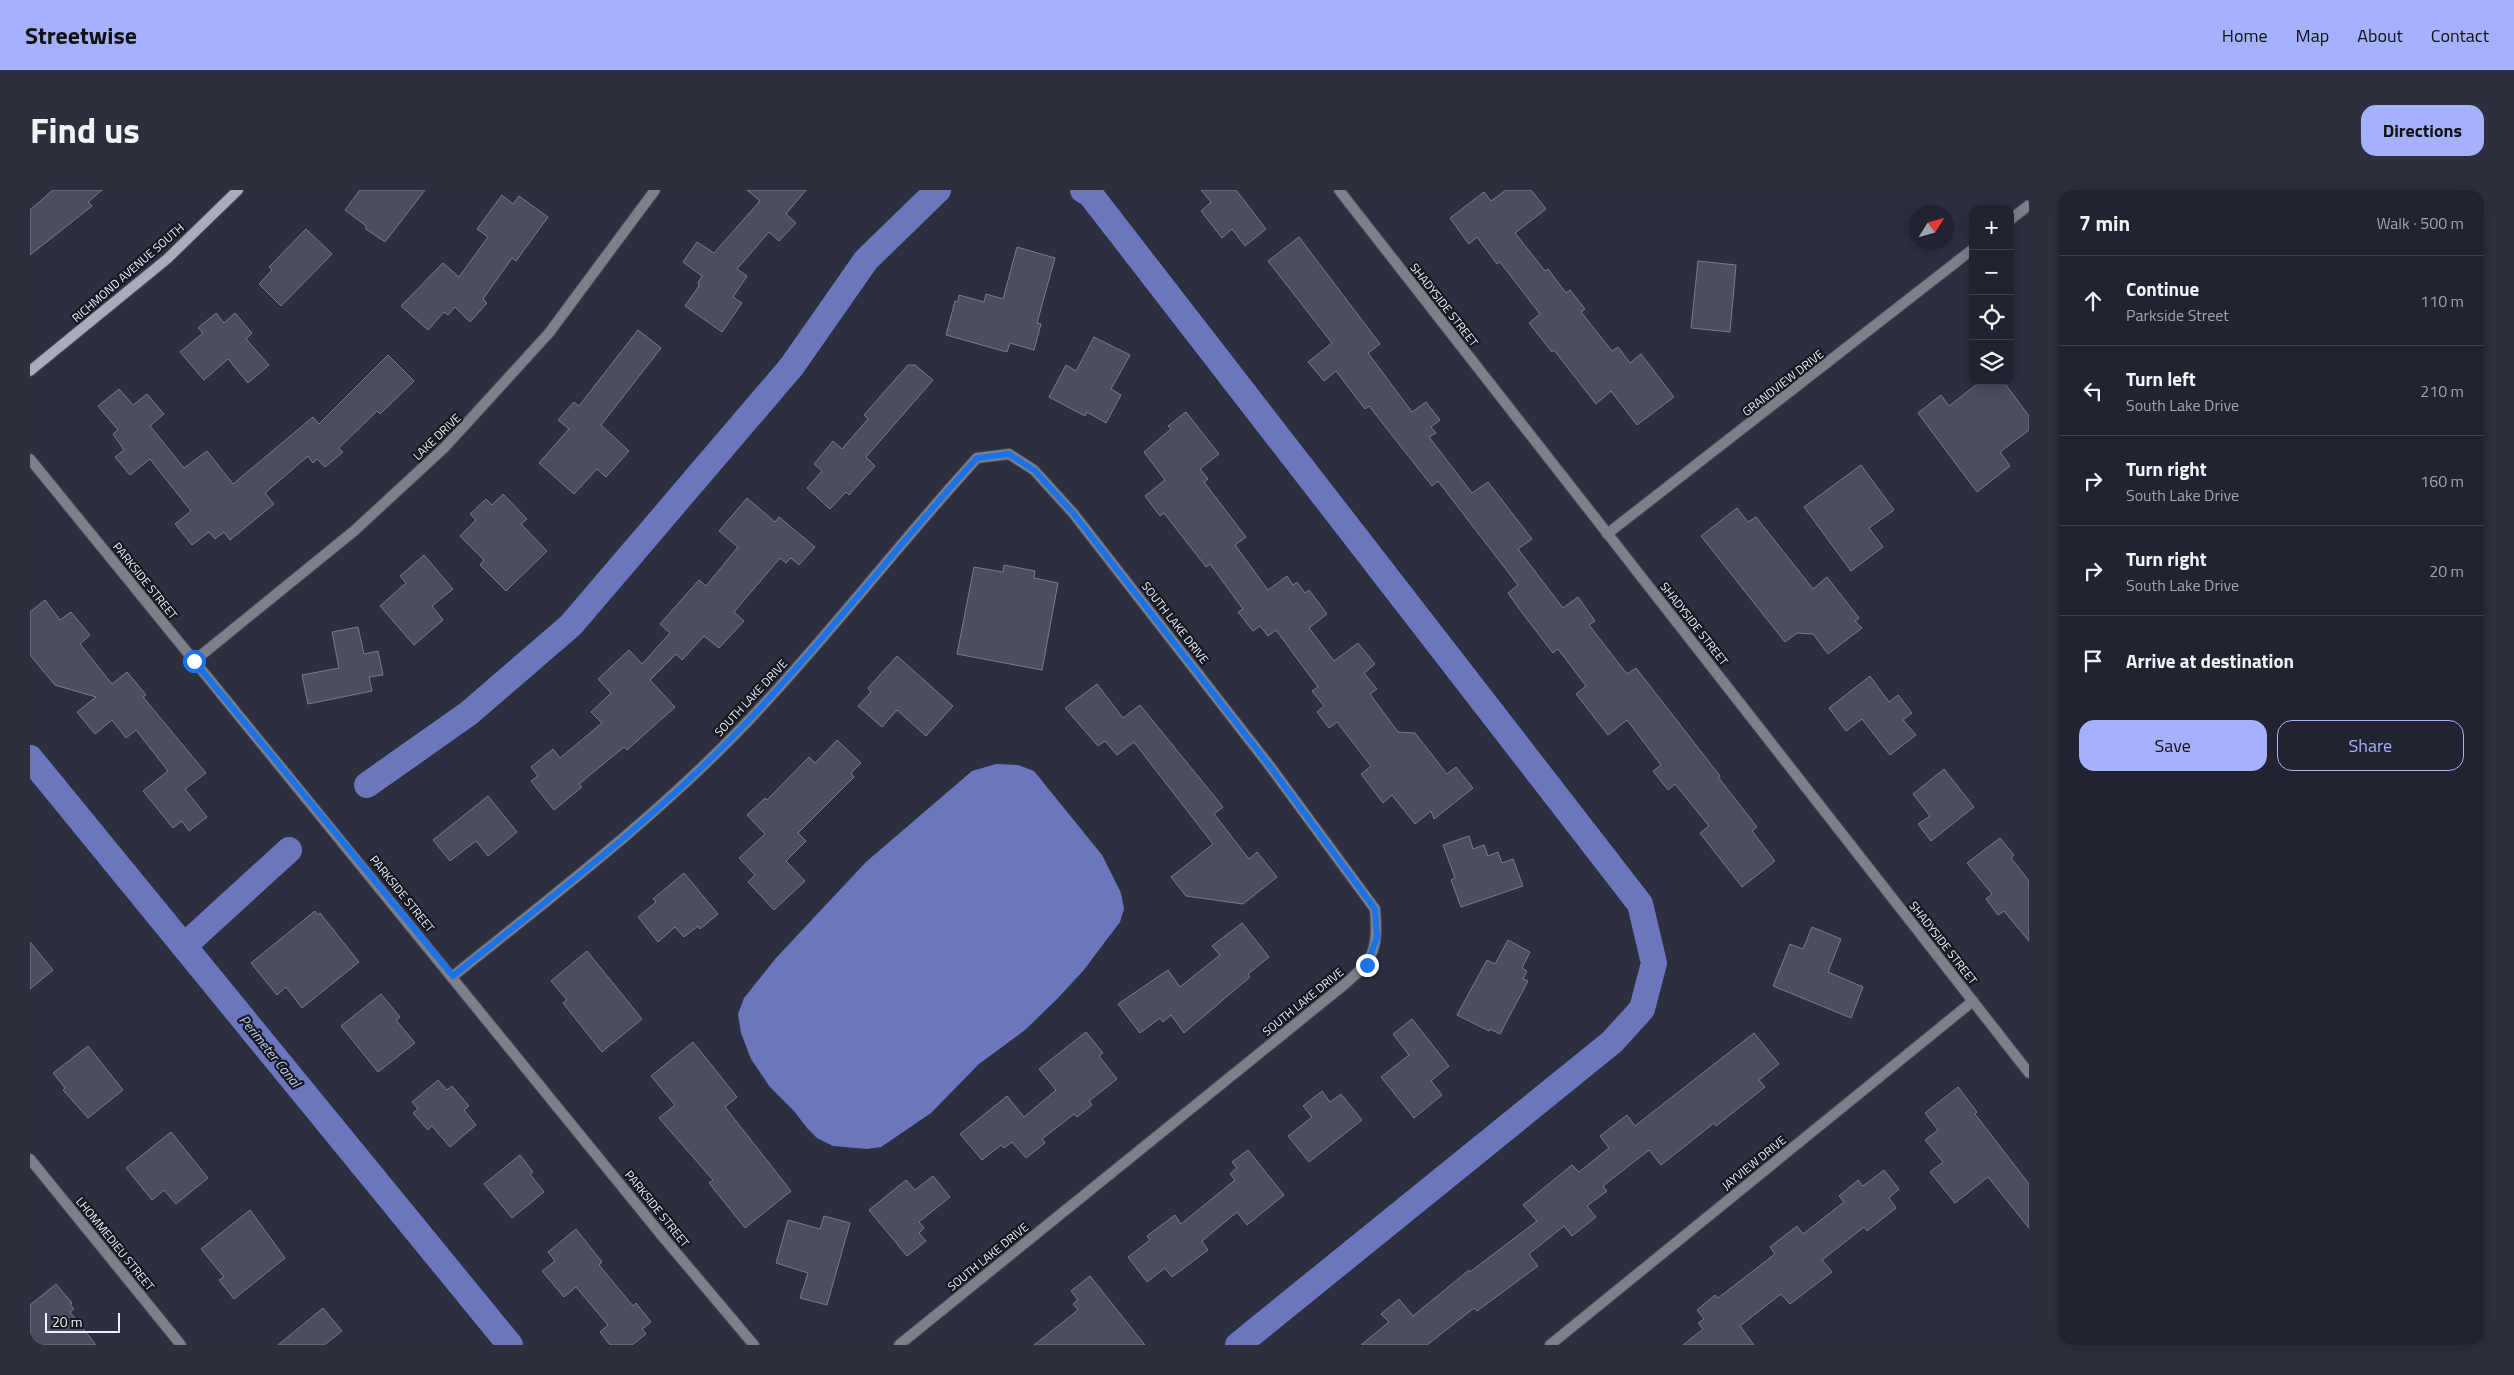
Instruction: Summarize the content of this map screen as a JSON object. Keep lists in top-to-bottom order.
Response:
{
  "streets": {
    "street": [
      "RICHMOND AVENUE SOUTH",
      "SHADYSIDE STREET",
      "GRANDVIEW DRIVE",
      "LAKE DRIVE",
      "PARKSIDE STREET",
      "SOUTH LAKE DRIVE",
      "JAYVIEW DRIVE",
      "LHOMMEDIEU STREET"
    ]
  },
  "crossings": [
    ["SHADYSIDE STREET", "GRANDVIEW DRIVE"],
    ["SHADYSIDE STREET", "JAYVIEW DRIVE"],
    ["LAKE DRIVE", "PARKSIDE STREET"],
    ["PARKSIDE STREET", "SOUTH LAKE DRIVE"]
  ],
  "water": ["Perimeter Canal"],
  "scale_bar": "20 m",
  "north": "top right",
  "page": {
    "header": "Streetwise",
    "nav": [
      "Home",
      "Map",
      "About",
      "Contact"
    ],
    "title": "Find us",
    "buttons": [
      "Directions",
      ["Save", "Share"]
    ],
    "heading": ["7 min", "Walk · 500 m"],
    "map_buttons": ["+", "−"],
    "list": [
      ["Continue", "Parkside Street", "110 m"],
      ["Turn left", "South Lake Drive", "210 m"],
      ["Turn right", "South Lake Drive", "160 m"],
      ["Turn right", "South Lake Drive", "20 m"],
      "Arrive at destination"
    ],
    "scale": "20 m"
  }
}
